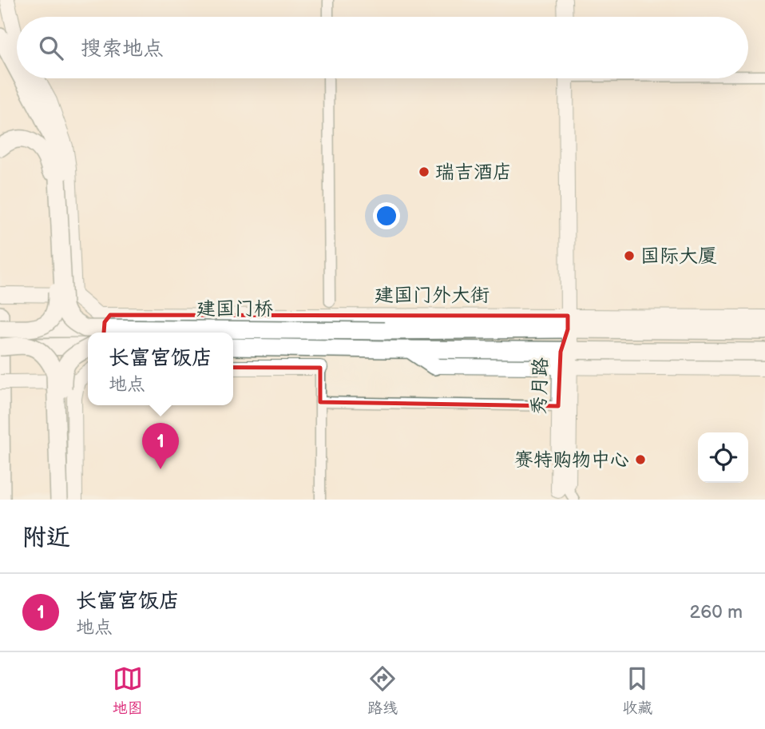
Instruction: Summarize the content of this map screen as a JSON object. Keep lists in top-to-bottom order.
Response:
{
  "streets": {
    "highway": ["建国门外大街", "建国门桥"],
    "street": ["秀月路"]
  },
  "crossings": [
    ["建国门外大街", "建国门桥"],
    ["建国门外大街", "秀月路"]
  ],
  "places": ["瑞吉酒店", "国际大厦", "赛特购物中心"],
  "page": {
    "search": "搜索地点",
    "popup": ["长富宫饭店", "地点"],
    "pins": "1",
    "heading": "附近",
    "list": [
      {
        "mark": "1",
        "name": "长富宫饭店",
        "note": "地点",
        "value": "260 m"
      }
    ],
    "nav": ["地图", "路线", "收藏"]
  }
}
